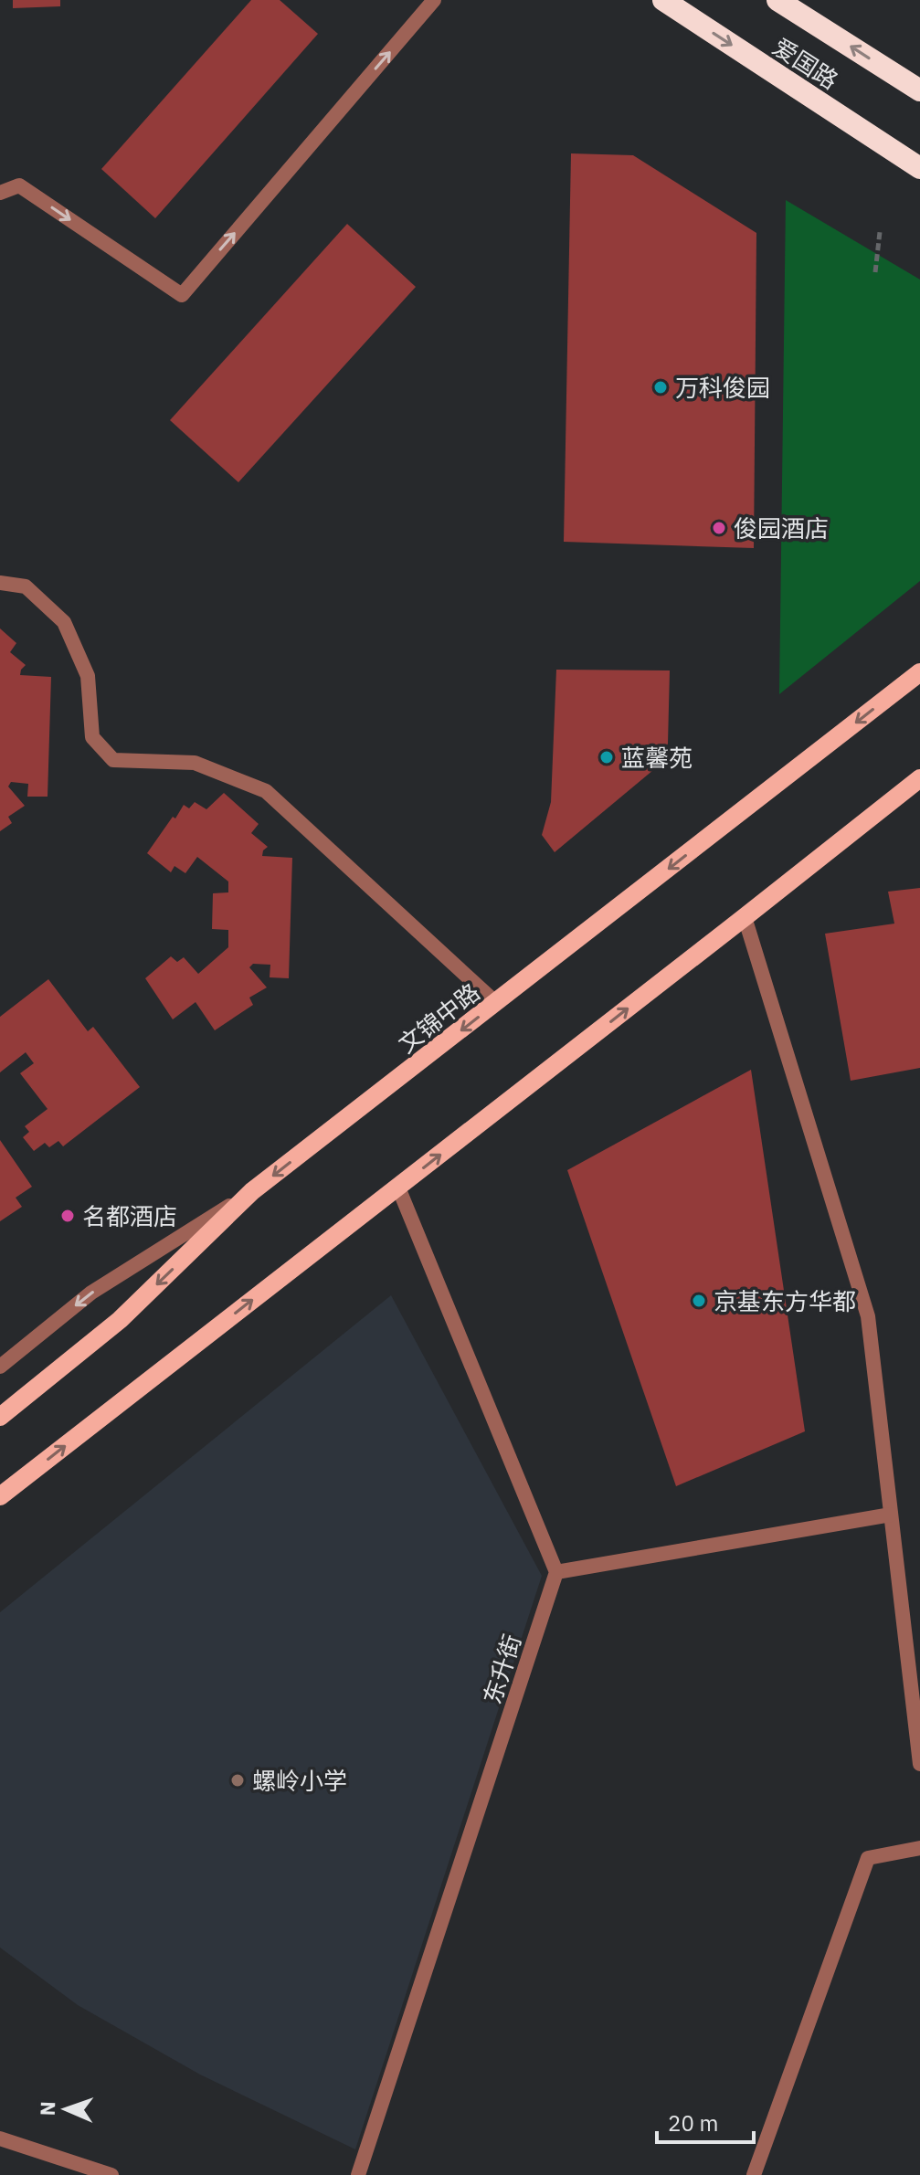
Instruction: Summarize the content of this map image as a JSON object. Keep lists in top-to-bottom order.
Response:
{
  "streets": {
    "highway": ["爱国路"],
    "main road": ["文锦中路"],
    "street": ["东升街"]
  },
  "places": [
    "万科俊园",
    "俊园酒店",
    "蓝馨苑",
    "名都酒店",
    "京基东方华都",
    "螺岭小学"
  ],
  "scale_bar": "20 m",
  "north": "left"
}
